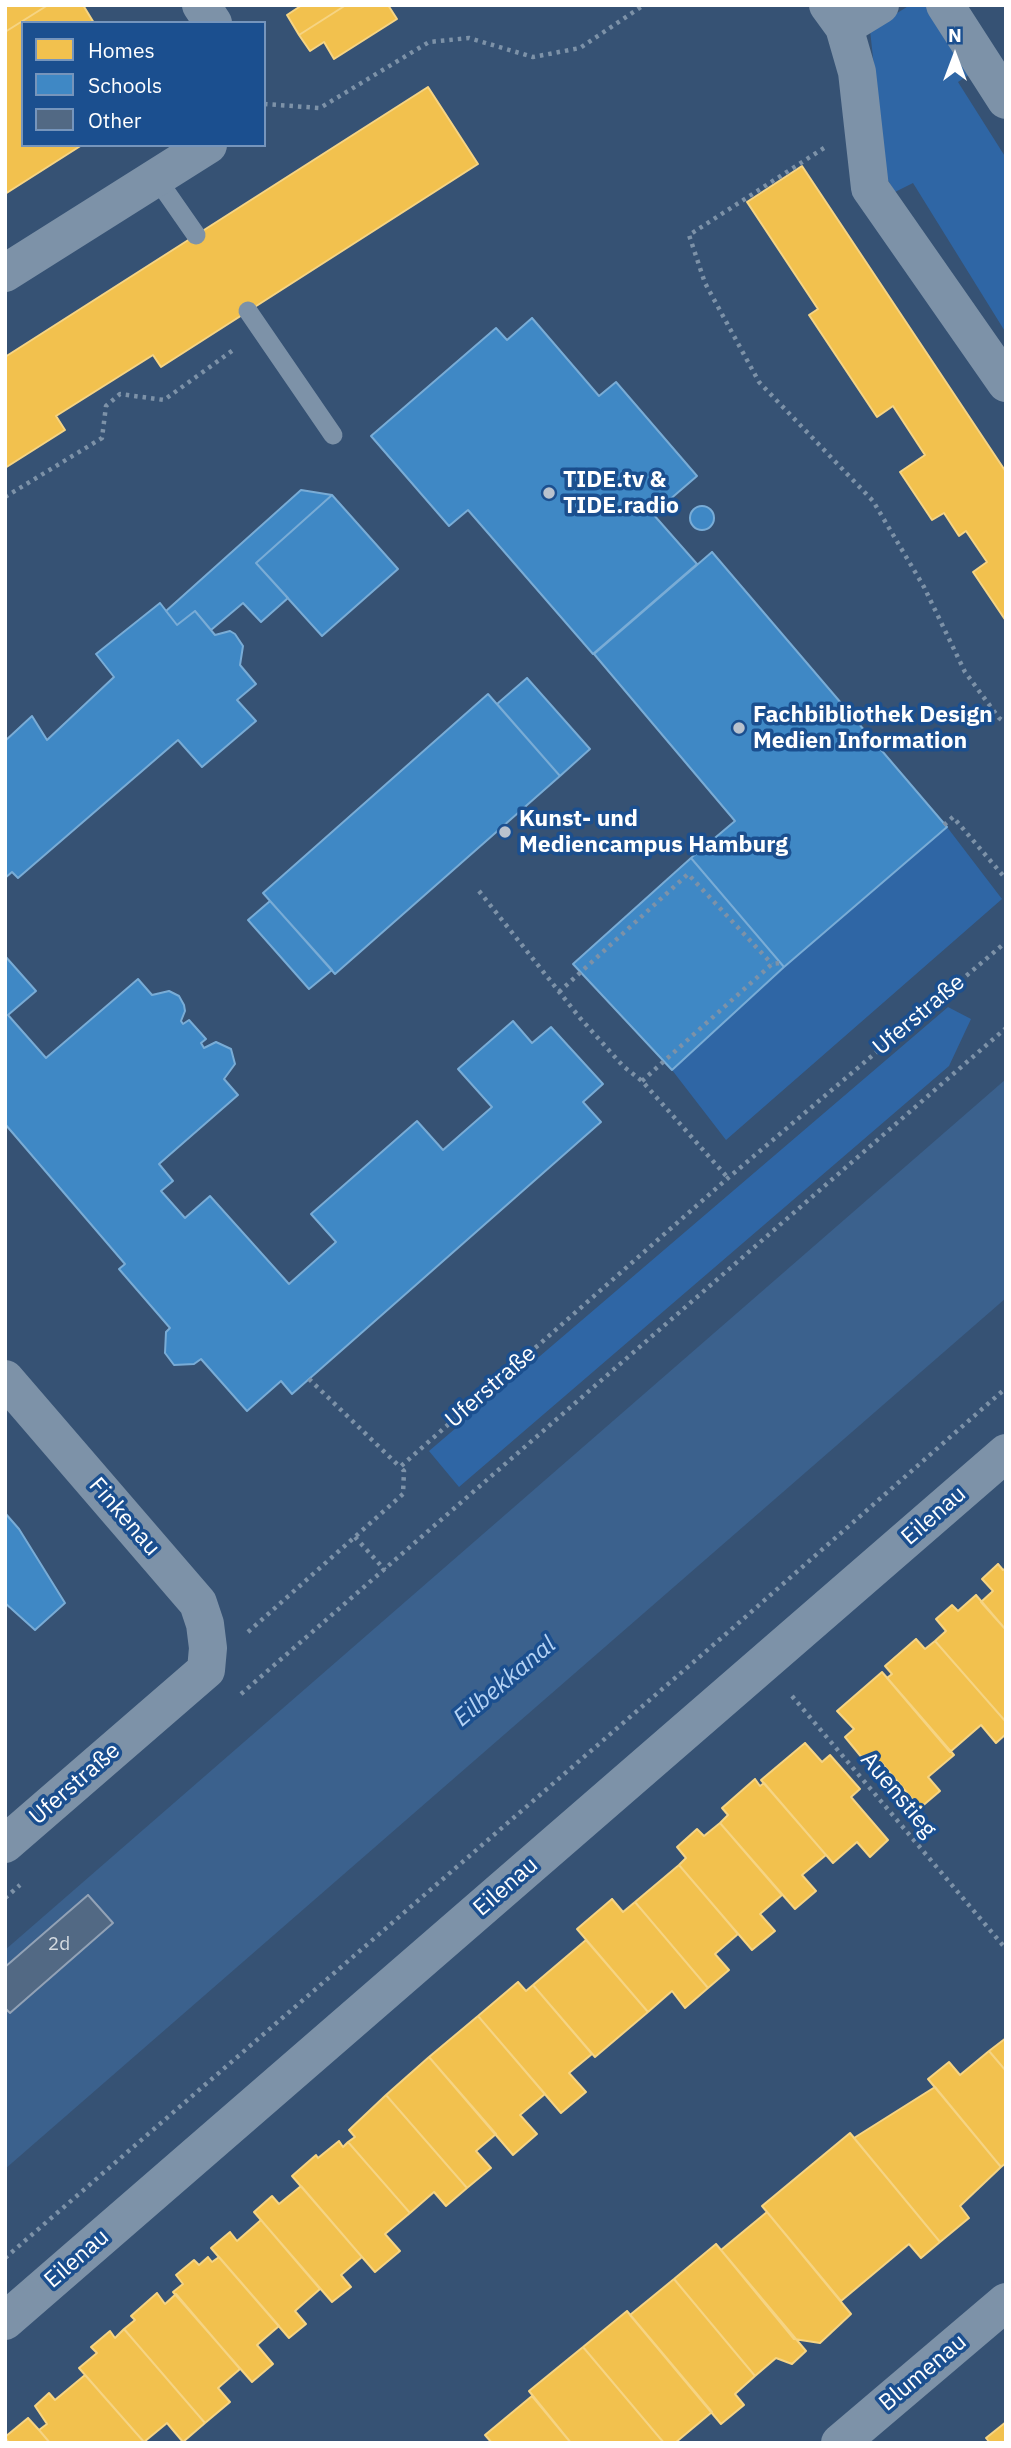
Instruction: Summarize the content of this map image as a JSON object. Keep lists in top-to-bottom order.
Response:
{
  "streets": {
    "street": [
      "Uferstraße",
      "Eilenau",
      "Finkenau",
      "Blumenau"
    ],
    "path": ["Auenstieg"]
  },
  "crossings": [
    ["Uferstraße", "Finkenau"],
    ["Eilenau", "Auenstieg"]
  ],
  "water": ["Eilbekkanal"],
  "places": ["TIDE.tv & TIDE.radio", "Fachbibliothek Design Medien Information", "Kunst- und Mediencampus Hamburg"],
  "house_numbers": ["2d"],
  "legend": ["Homes", "Schools", "Other"],
  "north": "top"
}
